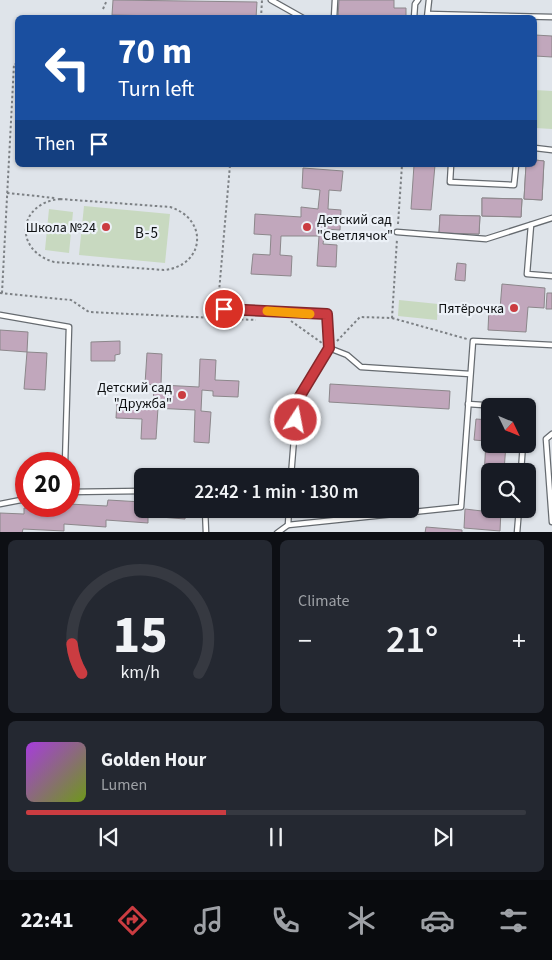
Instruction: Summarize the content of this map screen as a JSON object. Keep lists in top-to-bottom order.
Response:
{
  "districts": ["В-5"],
  "places": [
    "Школа №24",
    "Детский сад \"Светлячок\"",
    "Пятёрочка",
    "Детский сад \"Дружба\""
  ],
  "north": "bottom right",
  "page": {
    "turn": ["70 m", "Turn left"],
    "then": "Then",
    "limit": "20",
    "trip": "22:42 · 1 min · 130 m",
    "tile": "Climate",
    "heat": ["−", "21°", "+"],
    "song": ["Golden Hour", "Lumen"],
    "tabs": "22:41",
    "gauge": ["15", "km/h"]
  }
}
